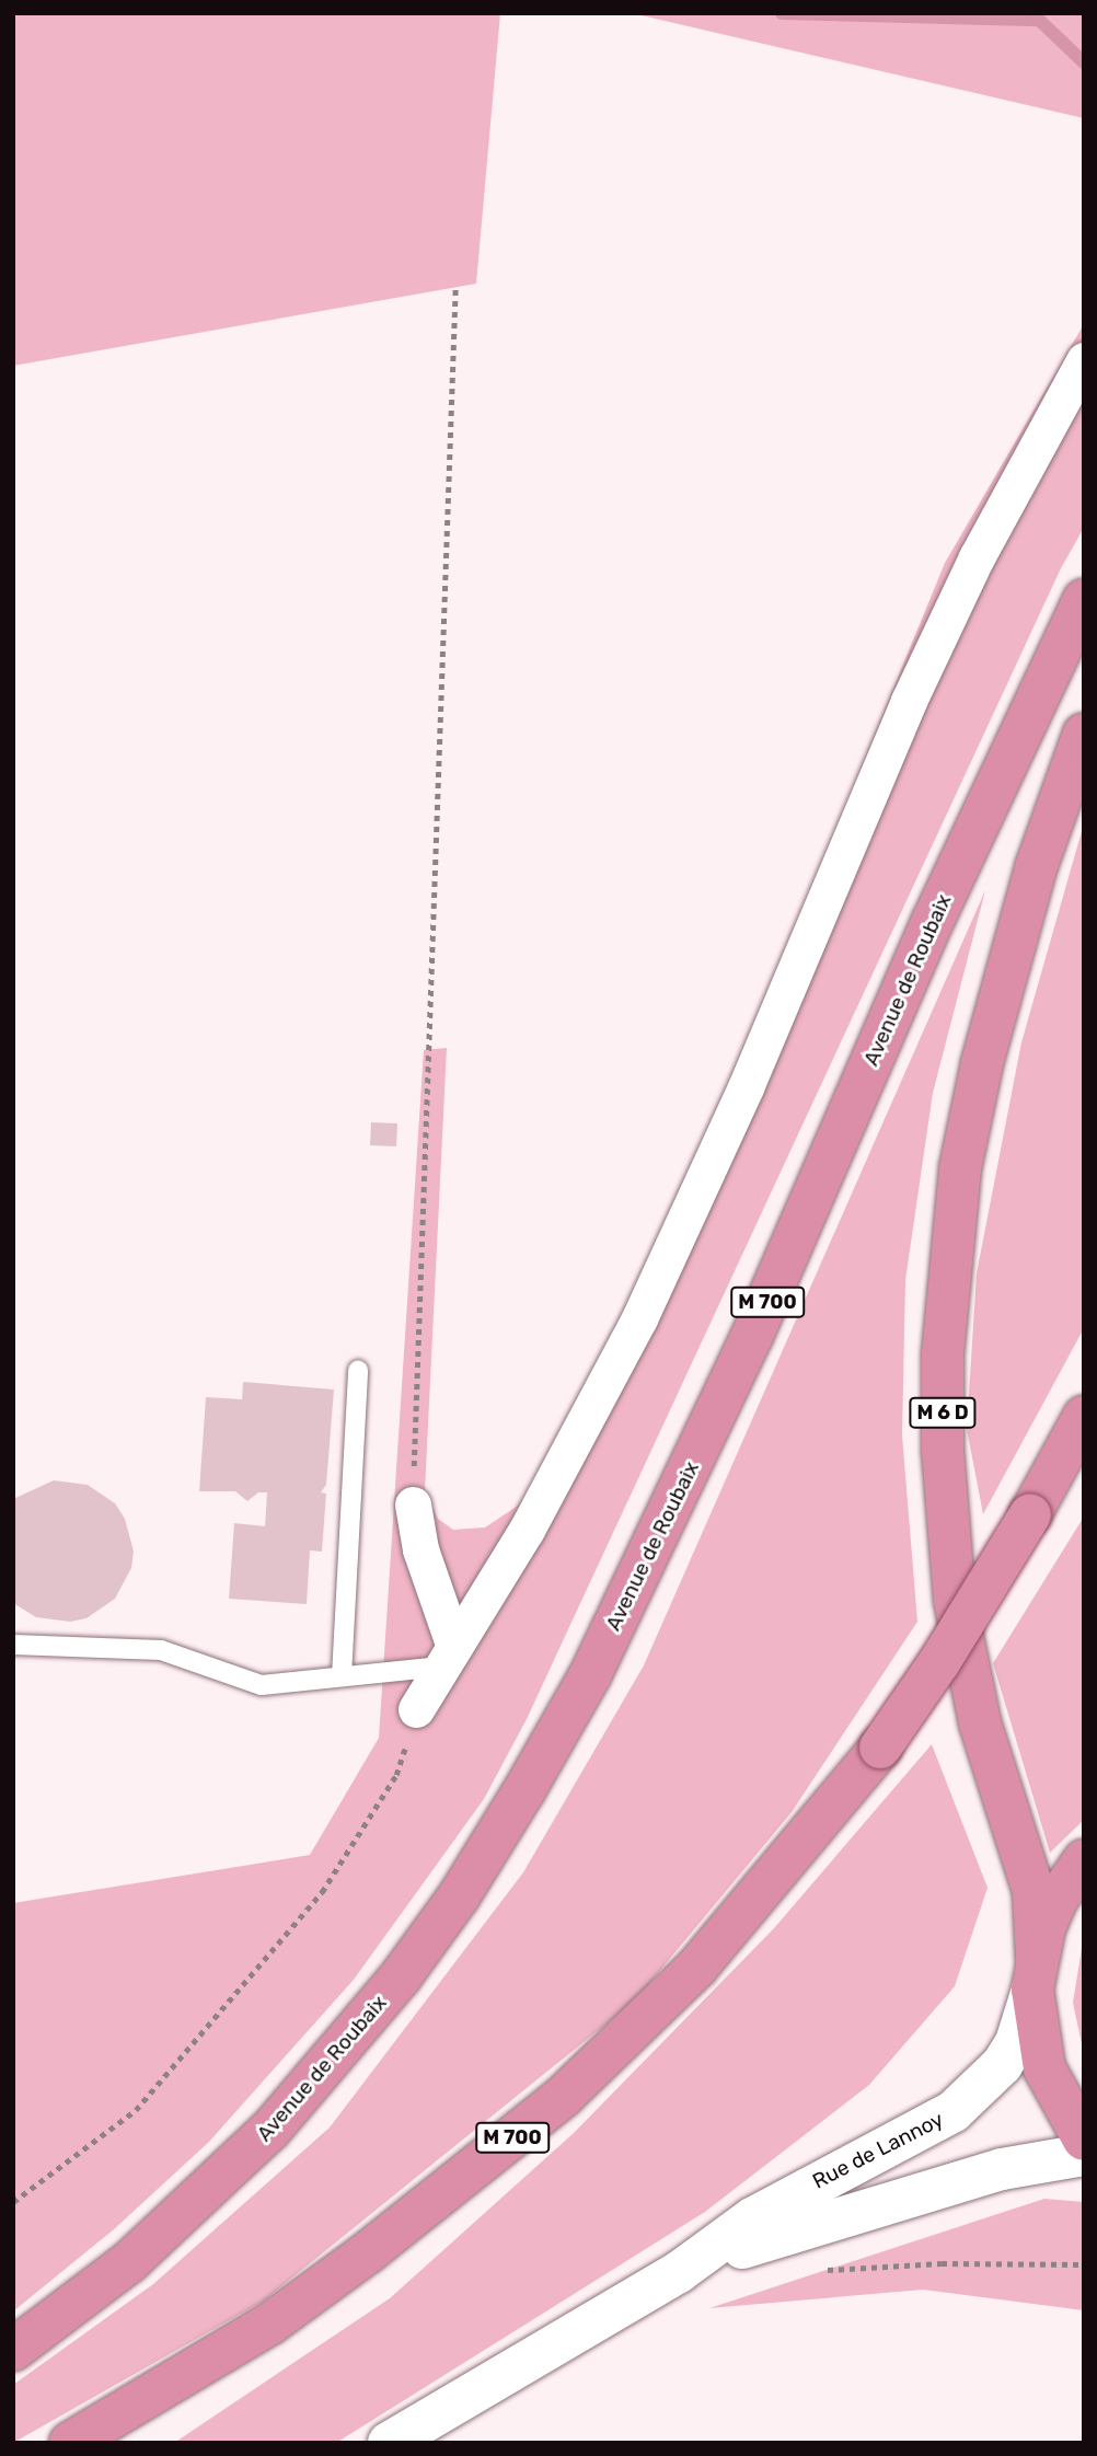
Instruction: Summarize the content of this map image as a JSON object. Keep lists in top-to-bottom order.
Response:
{
  "streets": {
    "highway": ["Avenue de Roubaix", "M 700", "M 6 D"],
    "street": ["Rue de Lannoy"]
  },
  "crossings": [
    ["M 6 D", "Rue de Lannoy"]
  ]
}
